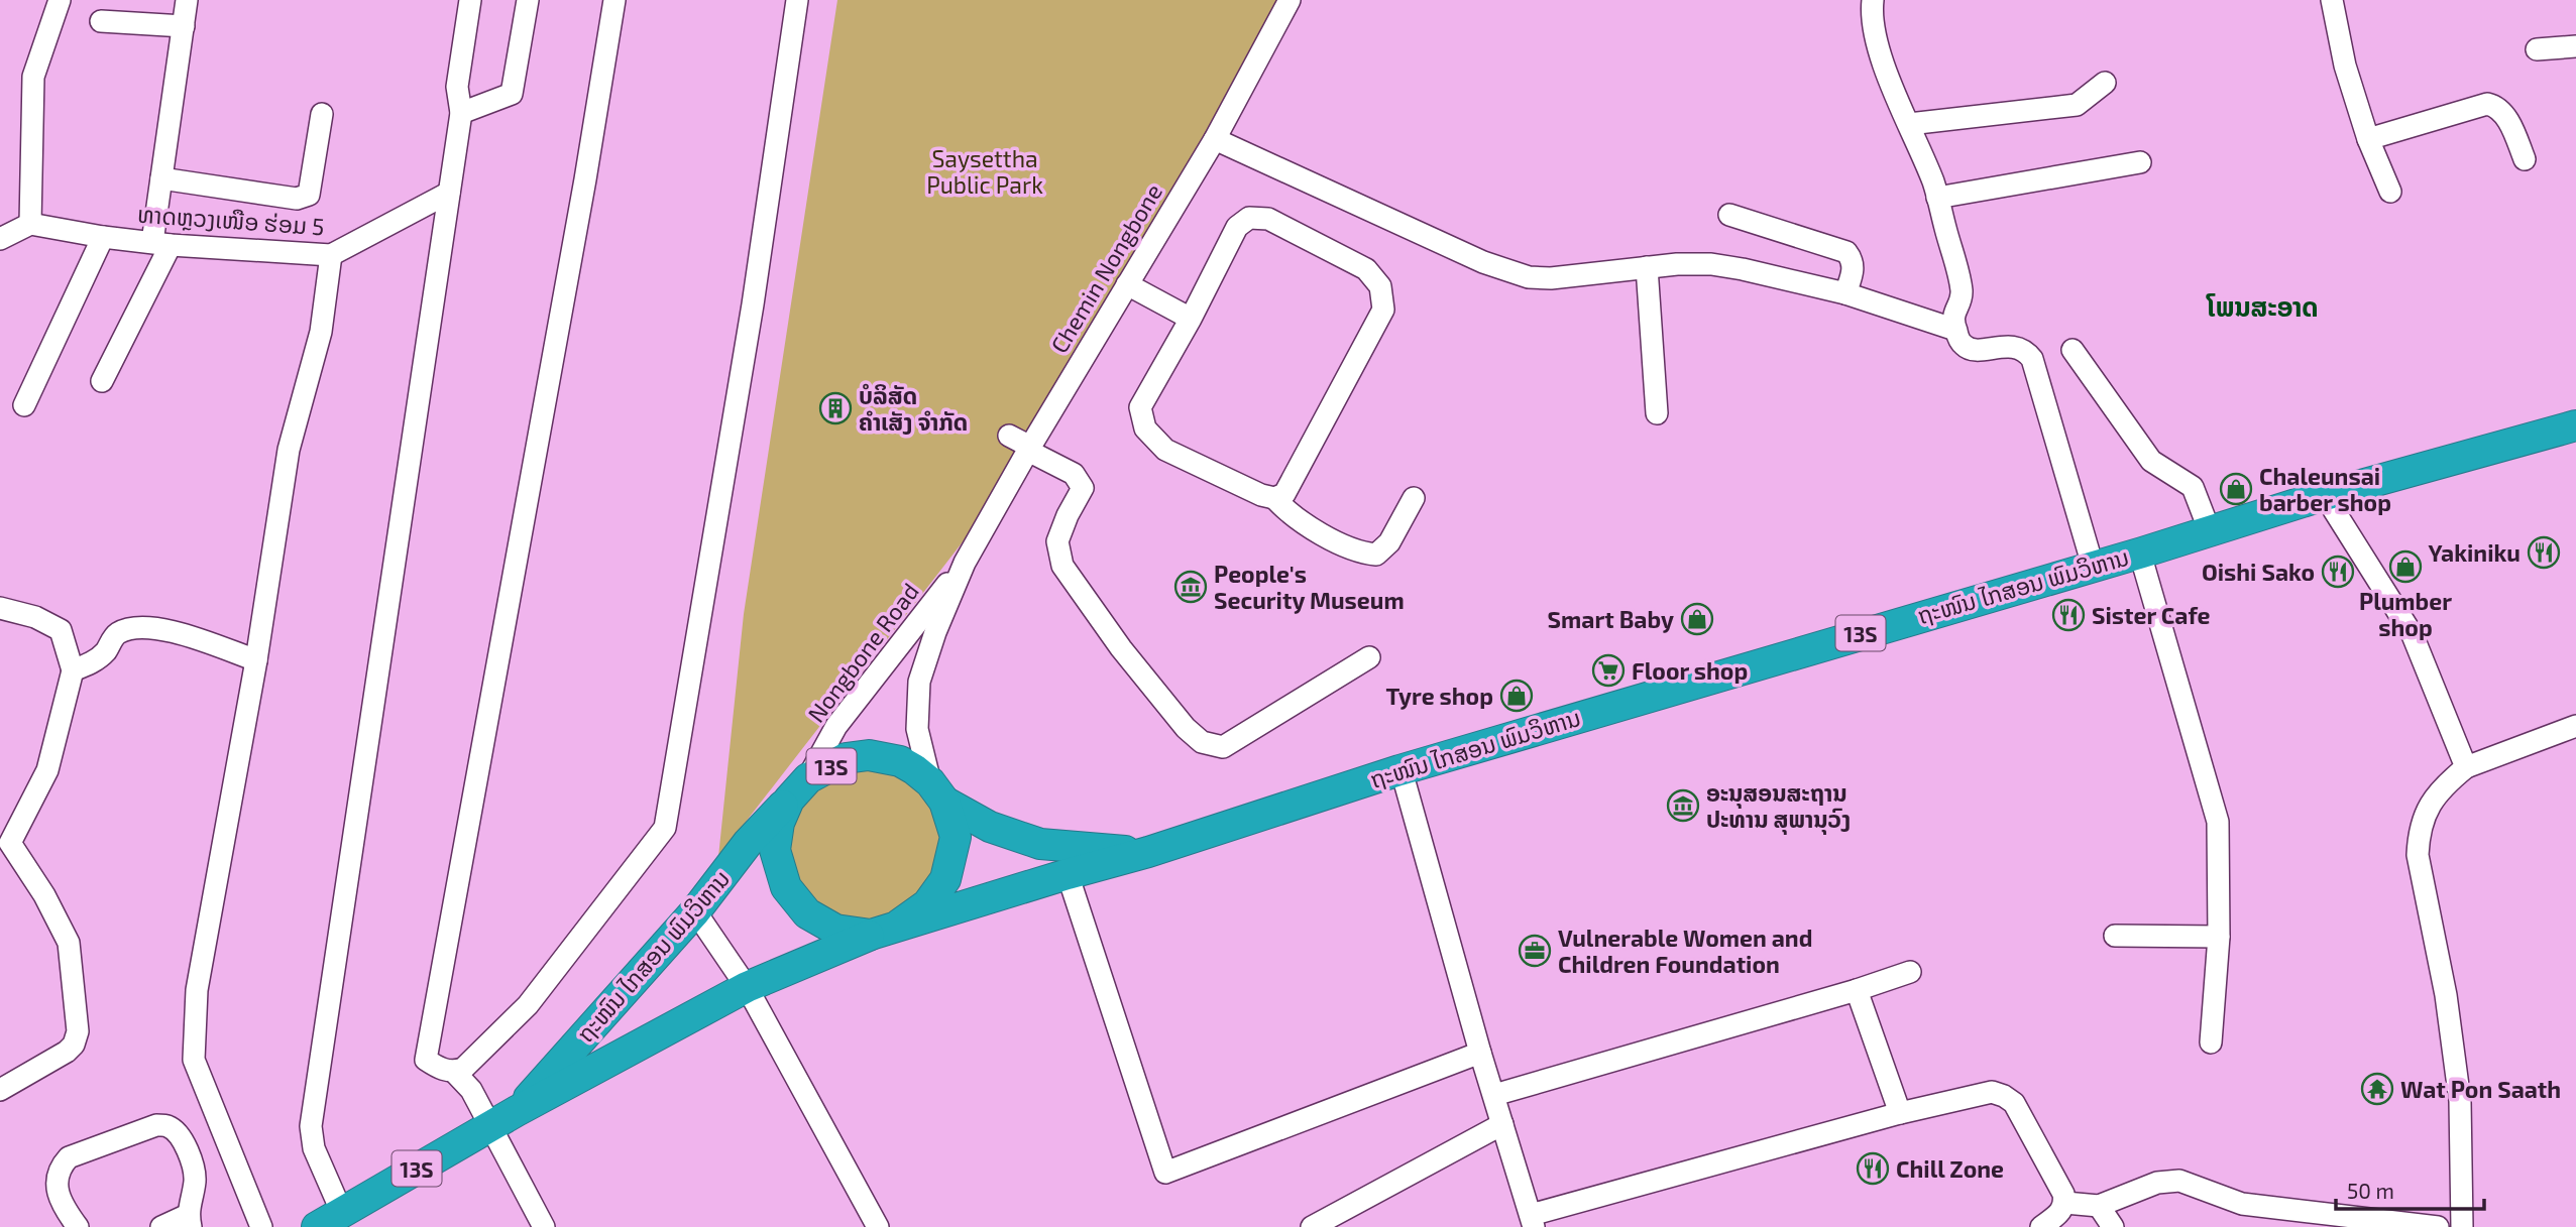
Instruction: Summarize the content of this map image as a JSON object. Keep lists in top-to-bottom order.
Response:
{
  "streets": {
    "highway": ["ຖະໜົນ ໄກສອນ ພົມວິຫານ", "13S"],
    "street": ["ທາດຫຼວງເໜືອ ຮ່ອມ 5", "Chemin Nongbone", "Nongbone Road"]
  },
  "crossings": [
    ["Chemin Nongbone", "Nongbone Road"],
    ["ຖະໜົນ ໄກສອນ ພົມວິຫານ", "13S"],
    ["ຖະໜົນ ໄກສອນ ພົມວິຫານ", "Nongbone Road"],
    ["13S", "Nongbone Road"]
  ],
  "districts": ["ໂພນສະອາດ"],
  "parks": ["Saysettha Public Park"],
  "places": {
    "building": ["ບໍລິສັດ ຄຳເສັງ ຈຳກັດ"],
    "shop": [
      "Chaleunsai barber shop",
      "Plumber shop",
      "Smart Baby",
      "Tyre shop"
    ],
    "restaurant": [
      "Yakiniku",
      "Oishi Sako",
      "Sister Cafe",
      "Chill Zone"
    ],
    "museum": ["People's Security Museum", "ອະນຸສອນສະຖານ ປະທານ ສຸພານຸວົງ"],
    "supermarket": ["Floor shop"],
    "office": ["Vulnerable Women and Children Foundation"],
    "temple": ["Wat Pon Saath"]
  },
  "scale_bar": "50 m"
}
